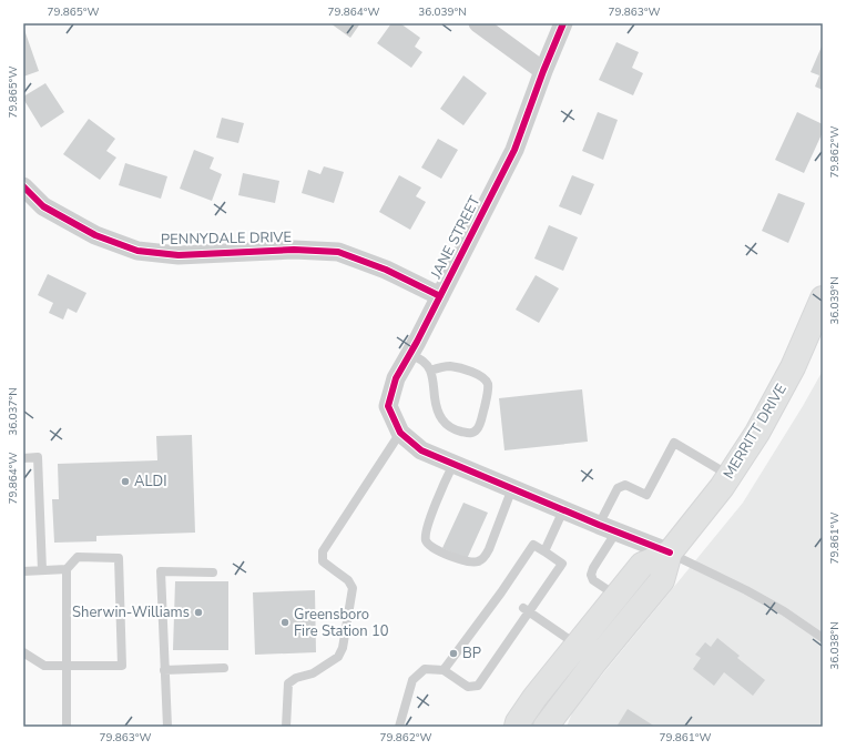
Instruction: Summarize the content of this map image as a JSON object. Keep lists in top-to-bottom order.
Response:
{
  "streets": {
    "main road": ["MERRITT DRIVE"],
    "street": ["JANE STREET", "PENNYDALE DRIVE"]
  },
  "crossings": [
    ["JANE STREET", "PENNYDALE DRIVE"],
    ["JANE STREET", "MERRITT DRIVE"]
  ],
  "places": [
    "ALDI",
    "Sherwin-Williams",
    "Greensboro Fire Station 10",
    "BP"
  ],
  "coordinates": [
    "79.865°W",
    "79.864°W",
    "36.039°N",
    "79.863°W",
    "79.862°W",
    "36.037°N",
    "79.861°W",
    "36.038°N"
  ]
}
